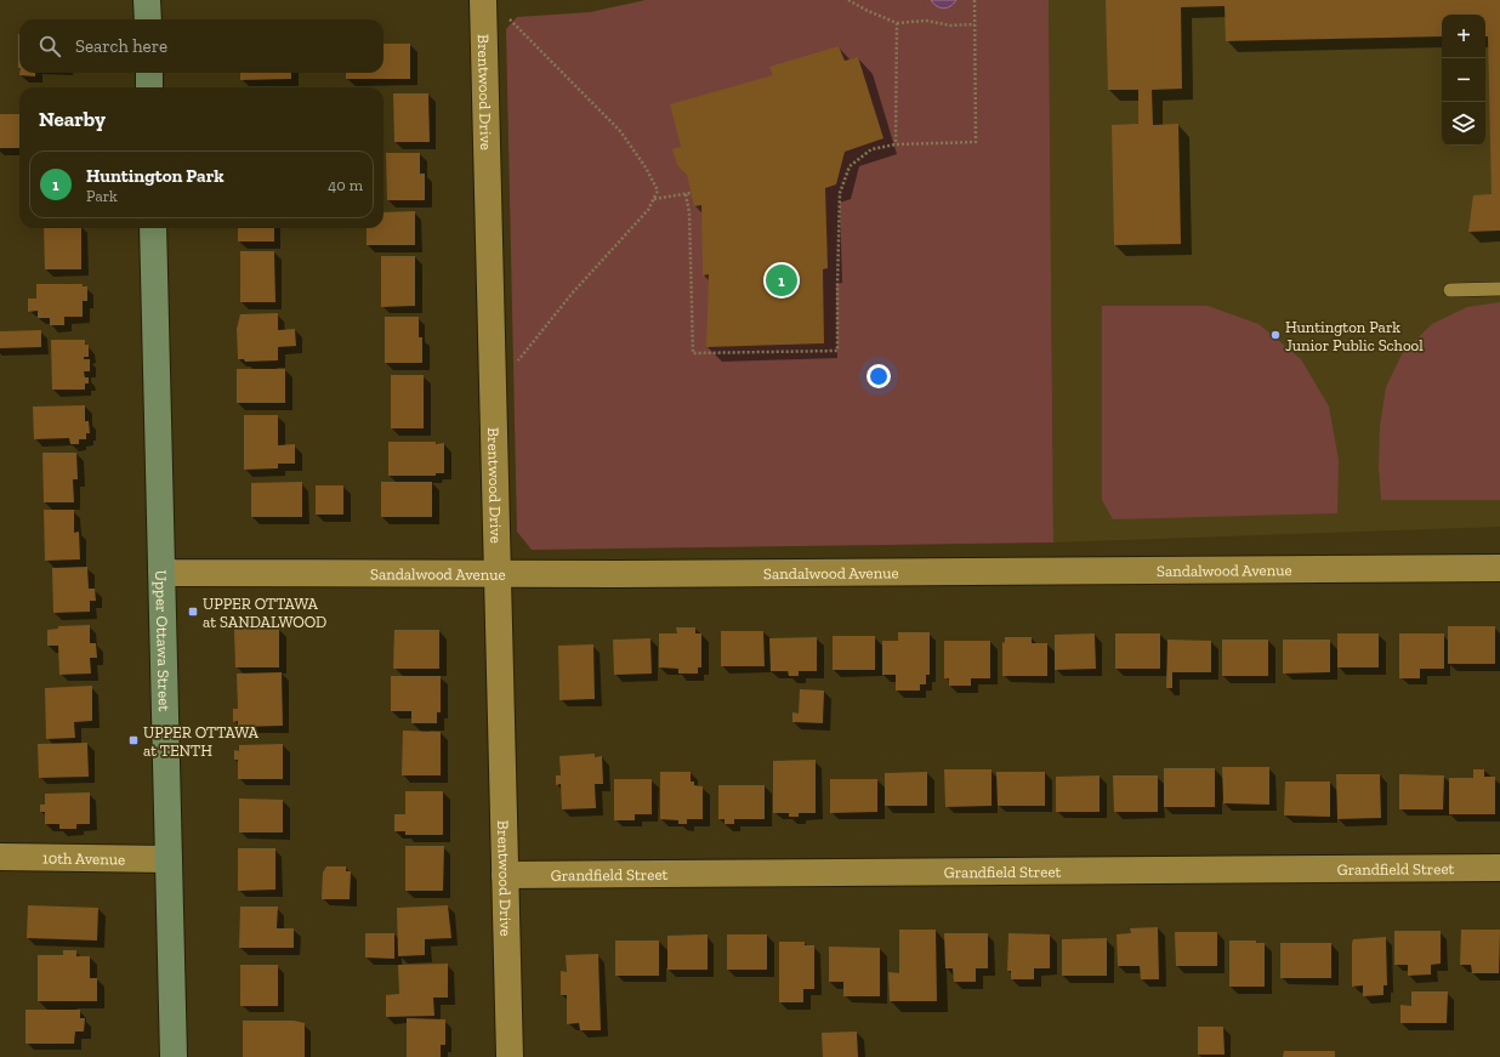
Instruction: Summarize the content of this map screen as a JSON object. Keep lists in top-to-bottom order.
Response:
{
  "streets": {
    "main road": ["Upper Ottawa Street"],
    "street": [
      "Brentwood Drive",
      "Sandalwood Avenue",
      "10th Avenue",
      "Grandfield Street"
    ]
  },
  "crossings": [
    ["Brentwood Drive", "Sandalwood Avenue"],
    ["Brentwood Drive", "Grandfield Street"],
    ["Sandalwood Avenue", "Upper Ottawa Street"],
    ["Upper Ottawa Street", "10th Avenue"]
  ],
  "places": {
    "other": ["Huntington Park Junior Public School"],
    "transit": ["UPPER OTTAWA at SANDALWOOD", "UPPER OTTAWA at TENTH"]
  },
  "page": {
    "map_buttons": ["+", "−"],
    "search": "Search here",
    "heading": "Nearby",
    "list": [
      {
        "mark": "1",
        "name": "Huntington Park",
        "note": "Park",
        "value": "40 m"
      }
    ],
    "pins": "1"
  }
}
